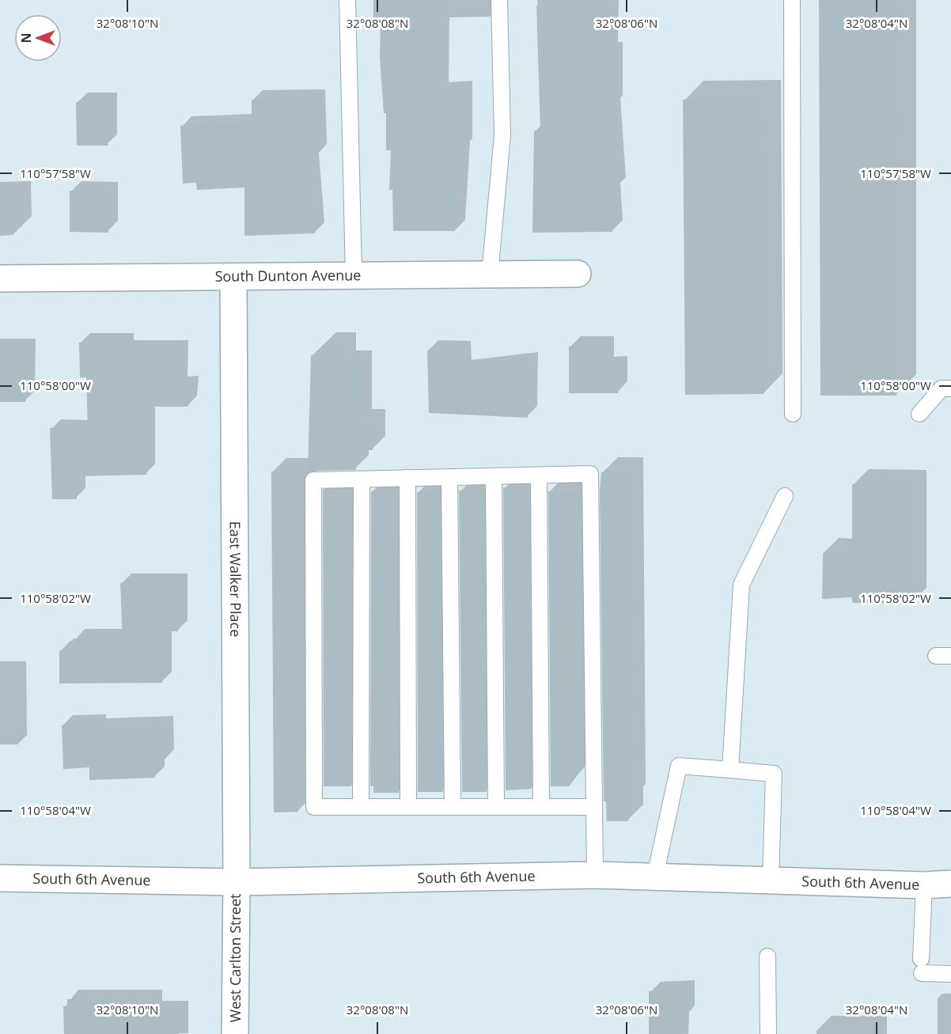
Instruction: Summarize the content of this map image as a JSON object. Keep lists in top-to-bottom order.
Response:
{
  "streets": {
    "street": [
      "South Dunton Avenue",
      "East Walker Place",
      "South 6th Avenue",
      "West Carlton Street"
    ]
  },
  "crossings": [
    ["South Dunton Avenue", "East Walker Place"],
    ["East Walker Place", "South 6th Avenue"],
    ["East Walker Place", "West Carlton Street"],
    ["South 6th Avenue", "West Carlton Street"]
  ],
  "north": "left",
  "coordinates": [
    "32°08'10\"N",
    "32°08'08\"N",
    "32°08'06\"N",
    "32°08'04\"N",
    "110°57'58\"W",
    "110°58'00\"W",
    "110°58'02\"W",
    "110°58'04\"W"
  ]
}
